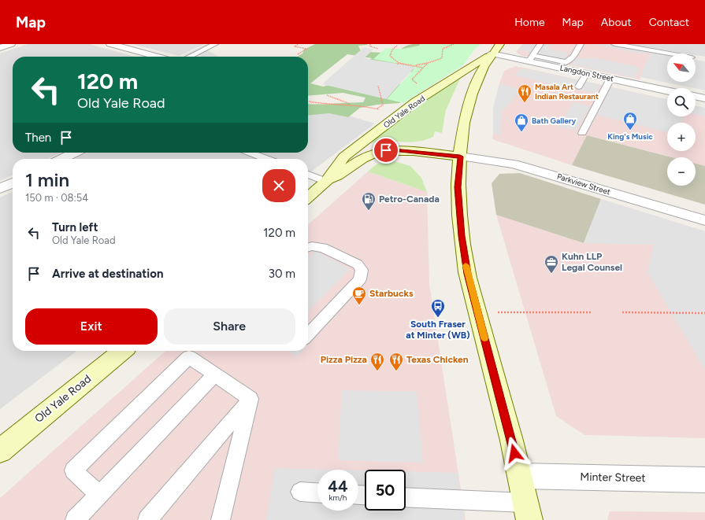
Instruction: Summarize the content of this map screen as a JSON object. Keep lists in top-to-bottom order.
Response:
{
  "streets": {
    "main road": ["Old Yale Road"],
    "street": ["Langdon Street", "Parkview Street", "Minter Street"]
  },
  "crossings": [
    ["Langdon Street", "Old Yale Road"],
    ["Old Yale Road", "Parkview Street"]
  ],
  "places": {
    "restaurant": ["Masala Art Indian Restaurant", "Pizza Pizza", "Texas Chicken"],
    "shop": ["King's Music", "Bath Gallery"],
    "fuel station": ["Petro-Canada"],
    "office": ["Kuhn LLP Legal Counsel"],
    "cafe": ["Starbucks"],
    "bus stop": ["South Fraser at Minter (WB)"]
  },
  "north": "top left",
  "page": {
    "header": "Map",
    "nav": [
      "Home",
      "Map",
      "About",
      "Contact"
    ],
    "map_buttons": ["+", "−"],
    "turn": ["120 m", "Old Yale Road"],
    "then": "Then",
    "heading": ["1 min", "150 m · 08:54"],
    "list": [
      {
        "name": "Turn left",
        "note": "Old Yale Road",
        "value": "120 m"
      },
      {
        "name": "Arrive at destination",
        "value": "30 m"
      }
    ],
    "buttons": ["Exit", "Share"],
    "speed": "44 km/h",
    "limit": "50"
  }
}
